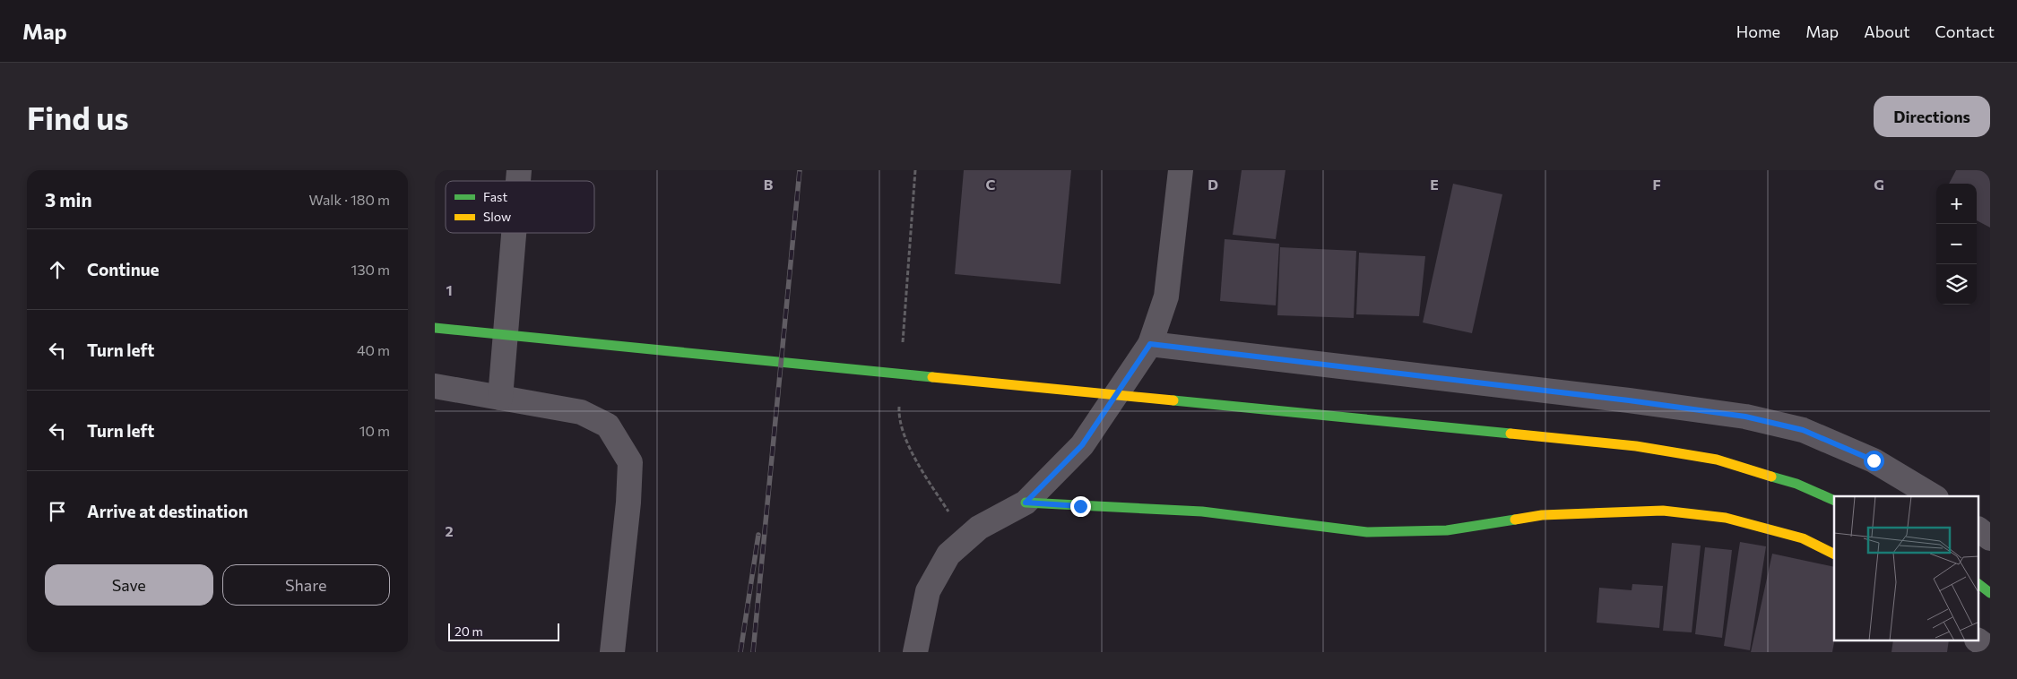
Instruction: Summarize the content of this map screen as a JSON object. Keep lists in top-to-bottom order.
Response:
{
  "legend": ["Fast", "Slow"],
  "scale_bar": "20 m",
  "page": {
    "header": "Map",
    "nav": [
      "Home",
      "Map",
      "About",
      "Contact"
    ],
    "buttons": [
      "Directions",
      ["Save", "Share"]
    ],
    "title": "Find us",
    "heading": ["3 min", "Walk · 180 m"],
    "map_buttons": ["+", "−"],
    "list": [
      ["Continue", "130 m"],
      ["Turn left", "40 m"],
      ["Turn left", "10 m"],
      "Arrive at destination"
    ],
    "scale": "20 m"
  },
  "grid": {
    "columns": [
      "B",
      "C",
      "D",
      "E",
      "F",
      "G"
    ],
    "rows": ["1", "2"]
  }
}
